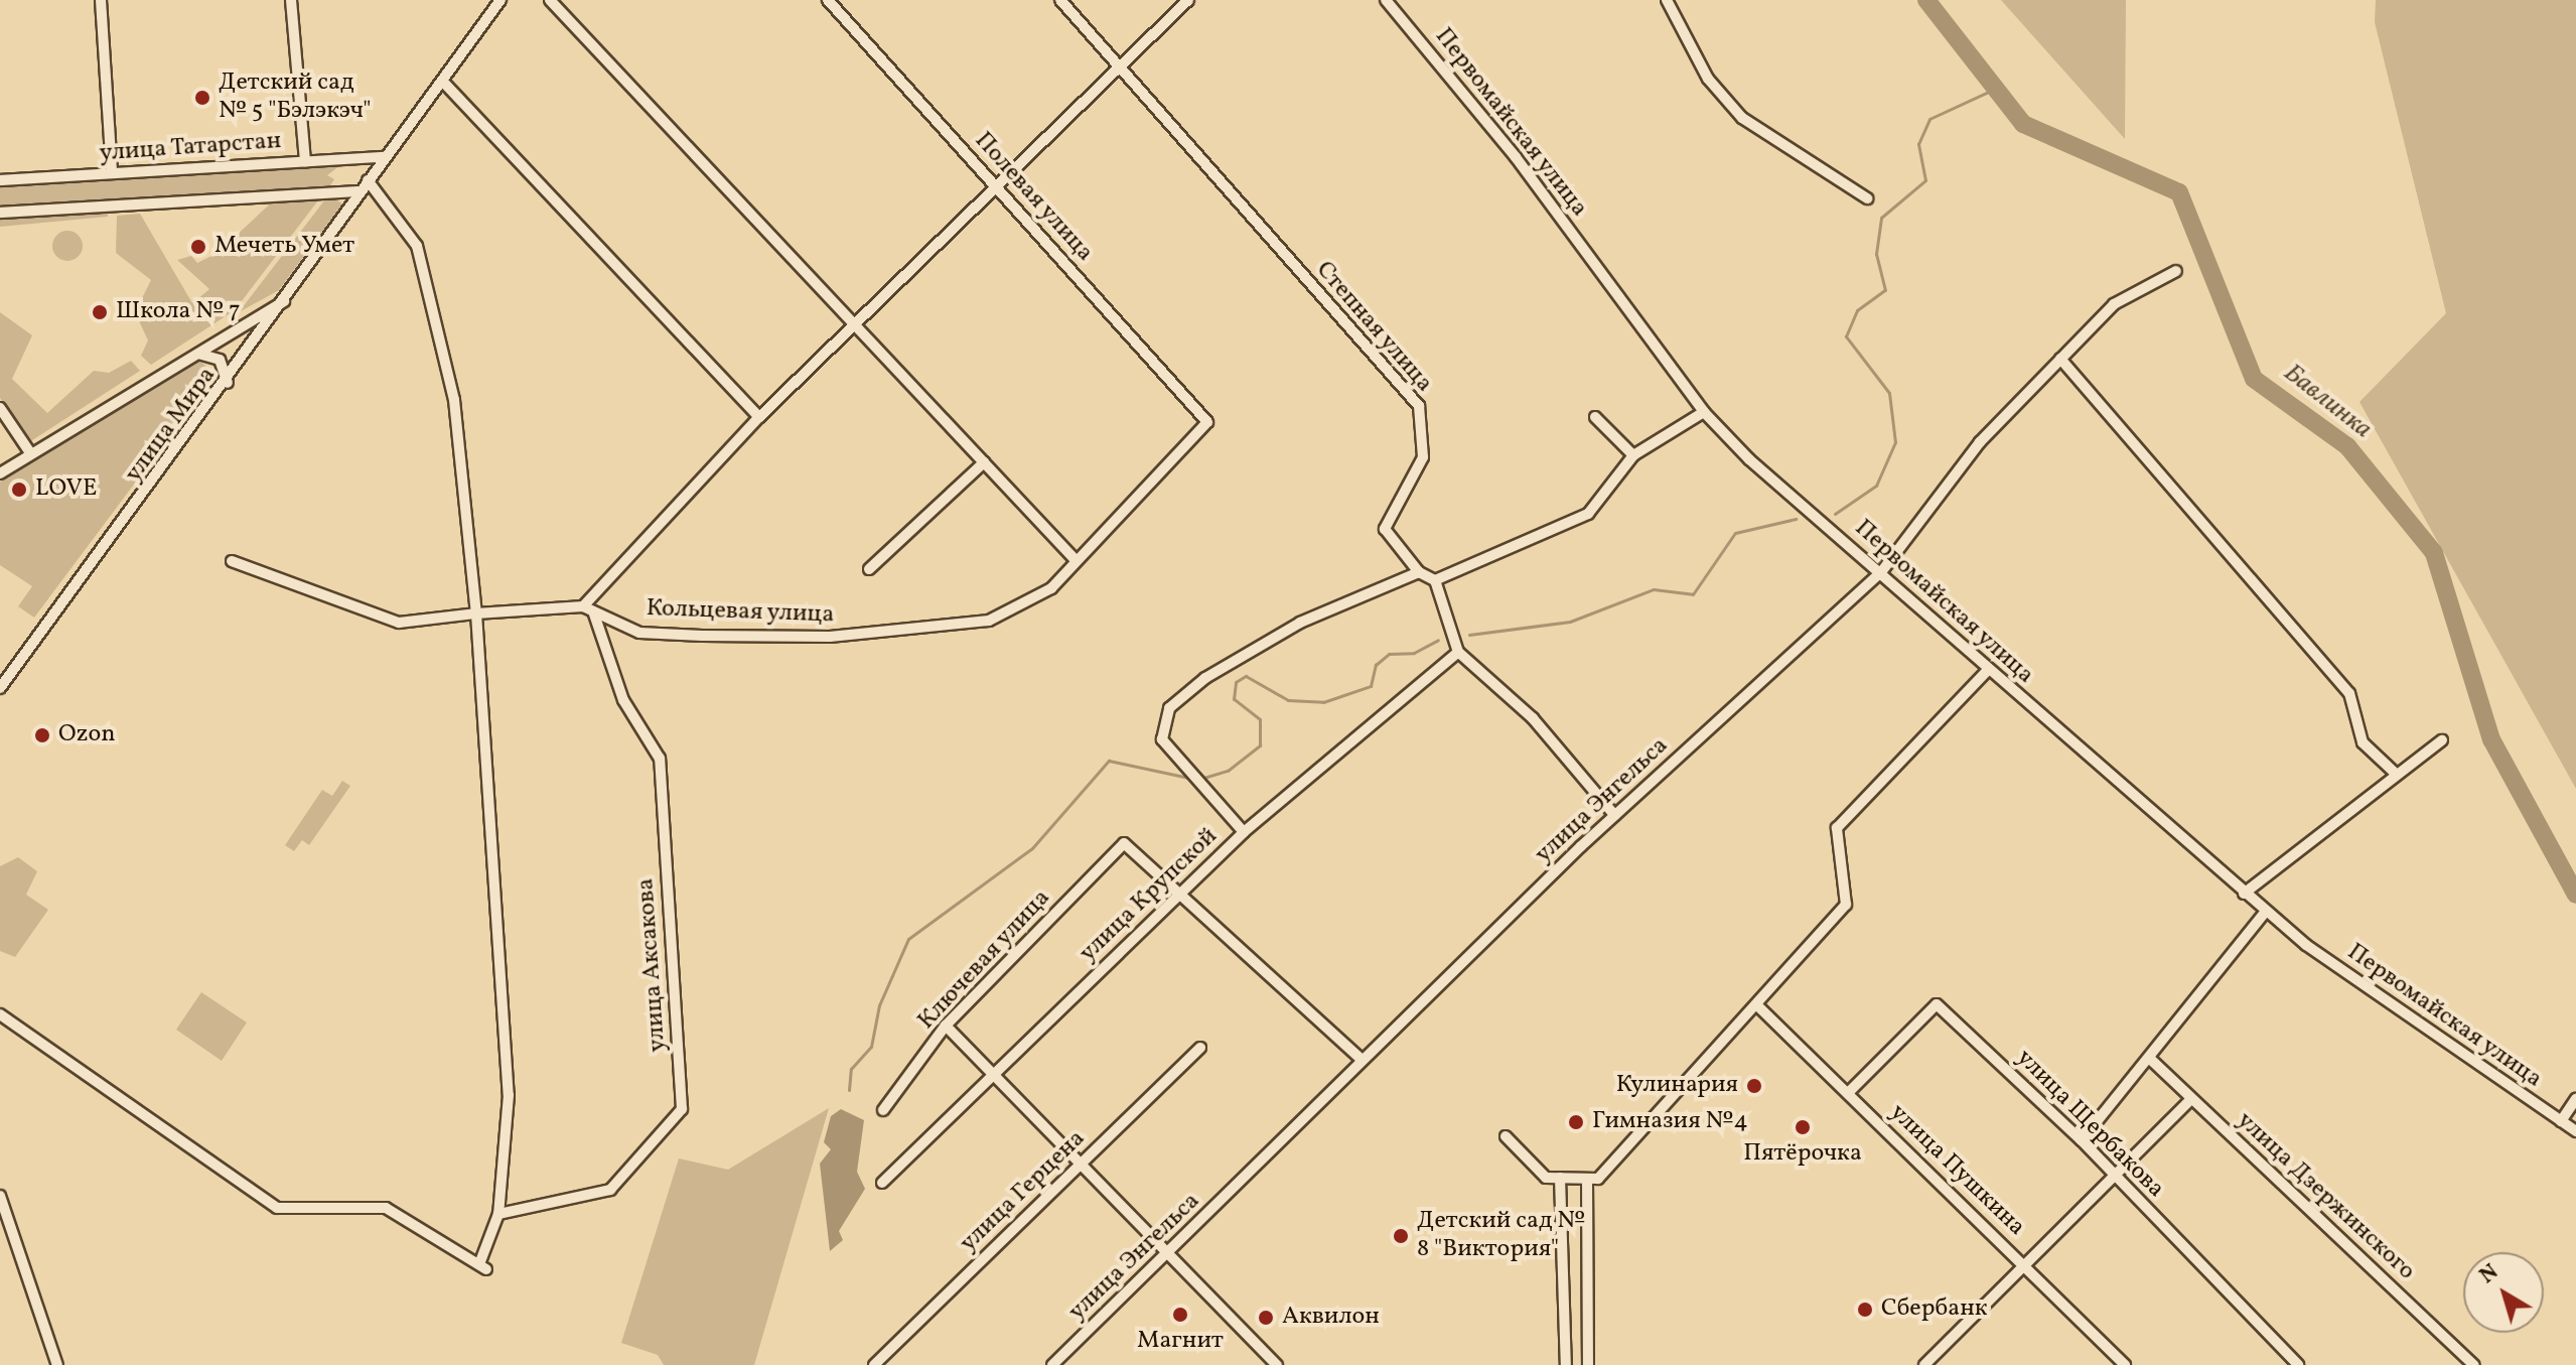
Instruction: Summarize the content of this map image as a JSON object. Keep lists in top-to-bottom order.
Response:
{
  "streets": {
    "street": [
      "Первомайская улица",
      "улица Татарстан",
      "Полевая улица",
      "Степная улица",
      "улица Мира",
      "Кольцевая улица",
      "улица Энгельса",
      "улица Крупской",
      "Ключевая улица",
      "улица Аксакова",
      "улица Щербакова",
      "улица Пушкина",
      "улица Герцена",
      "улица Дзержинского"
    ]
  },
  "crossings": [
    ["Первомайская улица", "улица Энгельса"],
    ["улица Татарстан", "улица Мира"],
    ["Полевая улица", "Кольцевая улица"],
    ["Кольцевая улица", "улица Аксакова"],
    ["улица Крупской", "Ключевая улица"],
    ["улица Щербакова", "улица Пушкина"]
  ],
  "water": ["Бавлинка"],
  "places": [
    "Детский сад № 5 \"Бэлэкэч\"",
    "Мечеть Умет",
    "Школа № 7",
    "LOVE",
    "Ozon",
    "Кулинария",
    "Гимназия №4",
    "Пятёрочка",
    "Детский сад № 8 \"Виктория\"",
    "Сбербанк",
    "Магнит",
    "Аквилон"
  ],
  "north": "top left"
}
